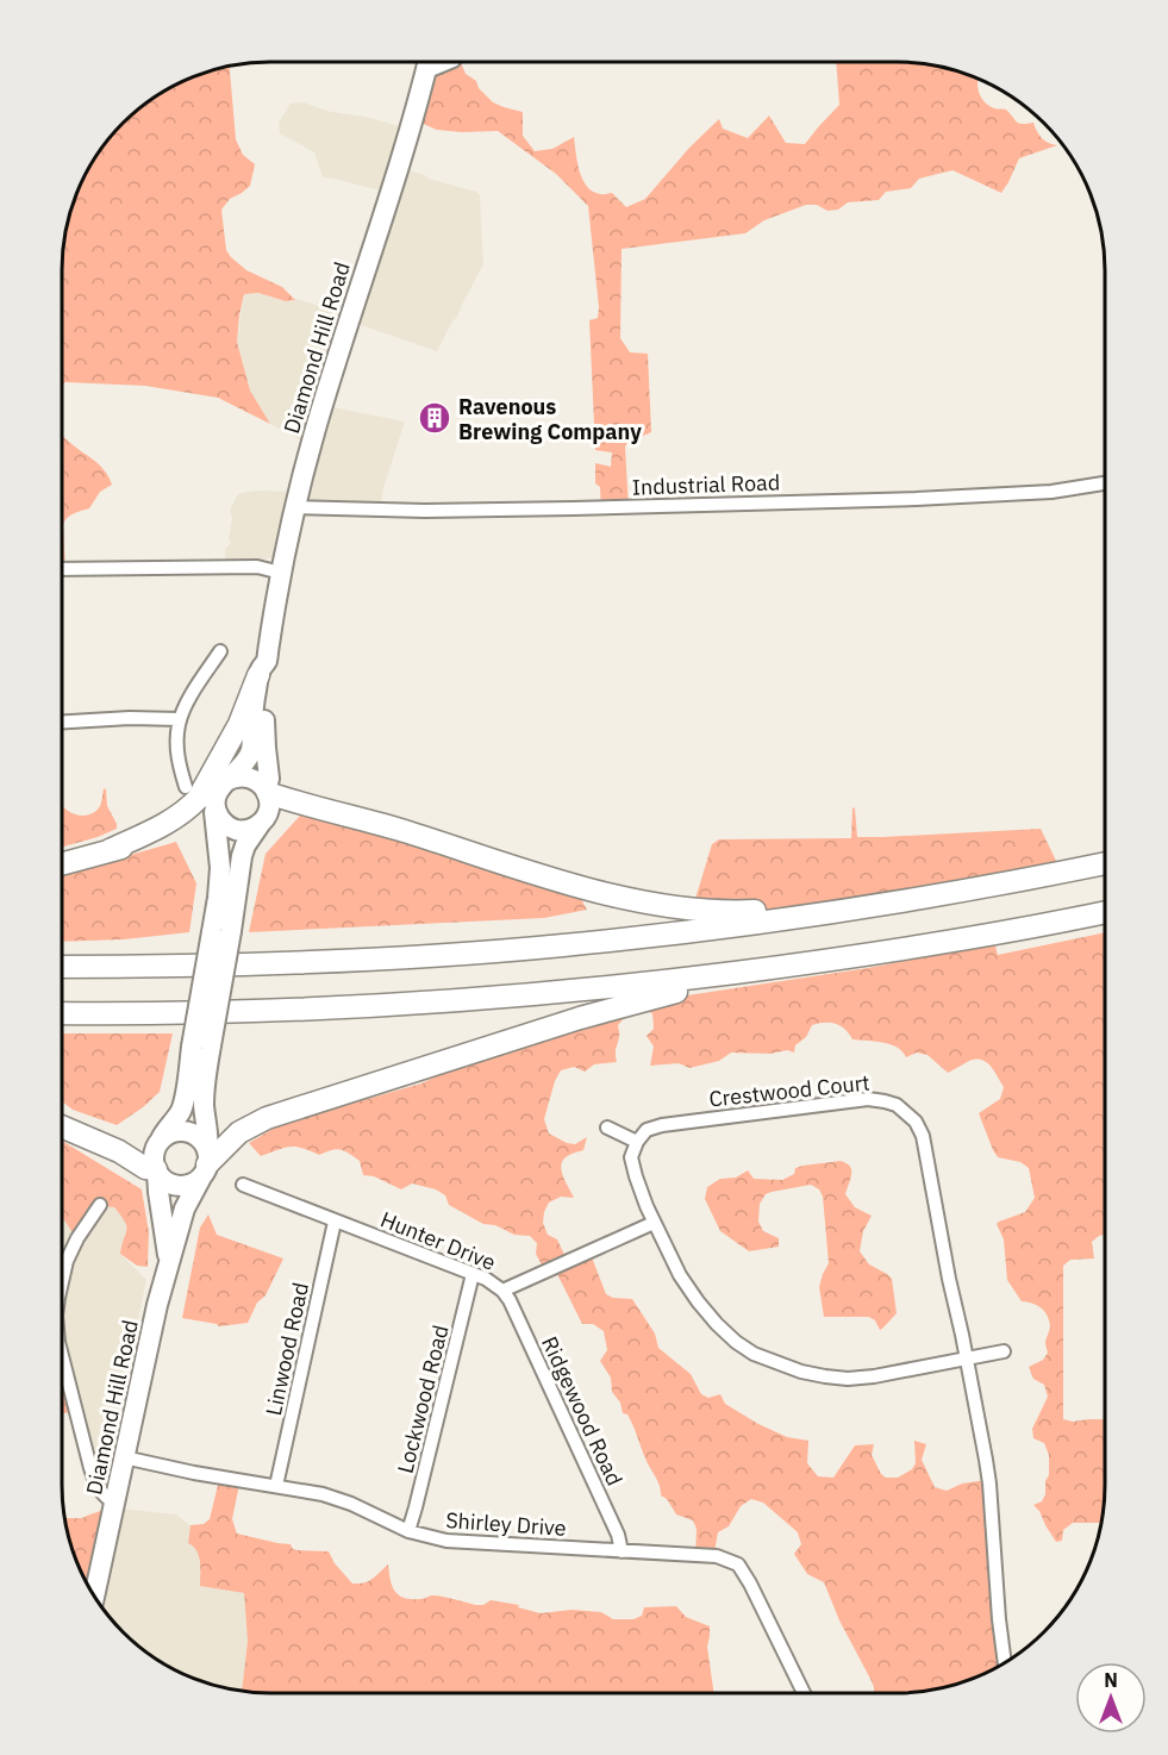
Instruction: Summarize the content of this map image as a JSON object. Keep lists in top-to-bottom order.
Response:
{
  "streets": {
    "main road": ["Diamond Hill Road"],
    "street": [
      "Industrial Road",
      "Crestwood Court",
      "Hunter Drive",
      "Linwood Road",
      "Lockwood Road",
      "Ridgewood Road",
      "Shirley Drive"
    ]
  },
  "crossings": [
    ["Diamond Hill Road", "Industrial Road"],
    ["Diamond Hill Road", "Shirley Drive"],
    ["Hunter Drive", "Linwood Road"],
    ["Hunter Drive", "Lockwood Road"],
    ["Hunter Drive", "Ridgewood Road"],
    ["Linwood Road", "Shirley Drive"],
    ["Lockwood Road", "Shirley Drive"],
    ["Ridgewood Road", "Shirley Drive"]
  ],
  "places": {
    "building": ["Ravenous Brewing Company"]
  },
  "north": "top"
}
